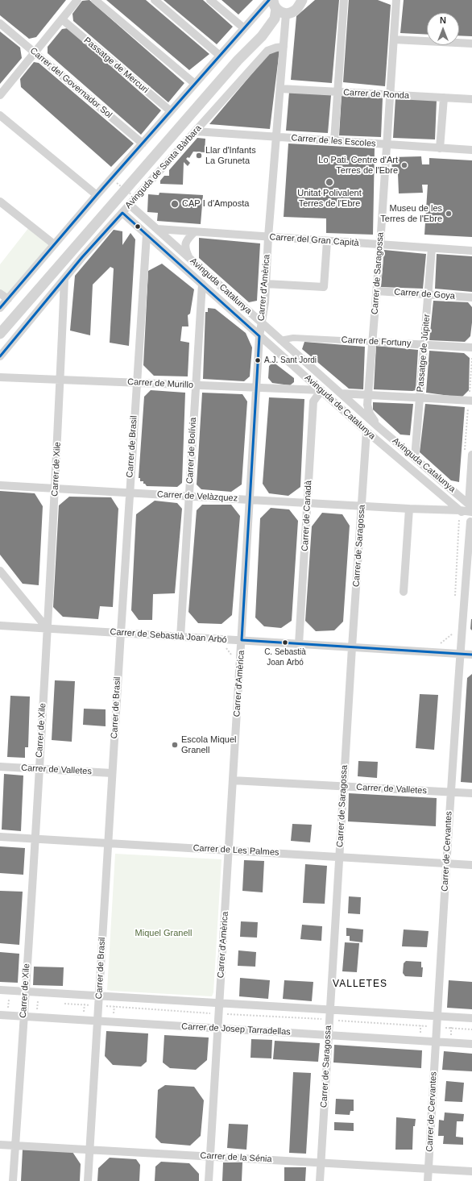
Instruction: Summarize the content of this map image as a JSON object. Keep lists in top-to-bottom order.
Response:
{
  "streets": {
    "street": [
      "Passatge de Mercuri",
      "Carrer del Governador Sol",
      "Carrer de Ronda",
      "Carrer de les Escoles",
      "Avinguda de Santa Bàrbara",
      "Carrer del Gran Capità",
      "Carrer de Saragossa",
      "Avinguda Catalunya",
      "Carrer d'Amèrica",
      "Carrer de Goya",
      "Carrer de Fortuny",
      "Passatge de Júpiter",
      "Carrer de Murillo",
      "Avinguda de Catalunya",
      "Carrer de Brasil",
      "Carrer de Bolívia",
      "Carrer de Xile",
      "Carrer de Velàzquez",
      "Carrer de Canadà",
      "Carrer de Sebastià Joan Arbó",
      "Carrer de Valletes",
      "Carrer de Les Palmes",
      "Carrer de Cervantes",
      "Carrer de Josep Tarradellas",
      "Carrer de la Sénia"
    ]
  },
  "crossings": [
    ["Carrer de Ronda", "Carrer de Saragossa"],
    ["Carrer de Ronda", "Carrer d'Amèrica"],
    ["Carrer de les Escoles", "Avinguda de Santa Bàrbara"],
    ["Carrer de les Escoles", "Carrer de Saragossa"],
    ["Carrer de les Escoles", "Carrer d'Amèrica"],
    ["Avinguda de Santa Bàrbara", "Avinguda Catalunya"],
    ["Avinguda de Santa Bàrbara", "Carrer d'Amèrica"],
    ["Avinguda de Santa Bàrbara", "Avinguda de Catalunya"],
    ["Avinguda de Santa Bàrbara", "Carrer de Xile"],
    ["Carrer del Gran Capità", "Carrer de Saragossa"],
    ["Carrer del Gran Capità", "Avinguda Catalunya"],
    ["Carrer del Gran Capità", "Carrer d'Amèrica"],
    ["Carrer del Gran Capità", "Passatge de Júpiter"],
    ["Carrer de Saragossa", "Avinguda Catalunya"],
    ["Carrer de Saragossa", "Carrer de Goya"],
    ["Carrer de Saragossa", "Carrer de Fortuny"],
    ["Carrer de Saragossa", "Avinguda de Catalunya"],
    ["Carrer de Saragossa", "Carrer de Velàzquez"],
    ["Carrer de Saragossa", "Carrer de Sebastià Joan Arbó"],
    ["Carrer de Saragossa", "Carrer de Valletes"],
    ["Carrer de Saragossa", "Carrer de Les Palmes"],
    ["Carrer de Saragossa", "Carrer de Josep Tarradellas"],
    ["Carrer de Saragossa", "Carrer de la Sénia"],
    ["Avinguda Catalunya", "Carrer d'Amèrica"],
    ["Avinguda Catalunya", "Carrer de Fortuny"],
    ["Avinguda Catalunya", "Passatge de Júpiter"],
    ["Carrer d'Amèrica", "Carrer de Murillo"],
    ["Carrer d'Amèrica", "Avinguda de Catalunya"],
    ["Carrer d'Amèrica", "Carrer de Velàzquez"],
    ["Carrer d'Amèrica", "Carrer de Sebastià Joan Arbó"],
    ["Carrer d'Amèrica", "Carrer de Valletes"],
    ["Carrer d'Amèrica", "Carrer de Les Palmes"],
    ["Carrer d'Amèrica", "Carrer de Josep Tarradellas"],
    ["Carrer d'Amèrica", "Carrer de la Sénia"],
    ["Carrer de Goya", "Passatge de Júpiter"],
    ["Carrer de Fortuny", "Passatge de Júpiter"],
    ["Carrer de Murillo", "Avinguda de Catalunya"],
    ["Carrer de Murillo", "Carrer de Brasil"],
    ["Carrer de Murillo", "Carrer de Bolívia"],
    ["Carrer de Murillo", "Carrer de Xile"],
    ["Carrer de Murillo", "Carrer de Canadà"],
    ["Avinguda de Catalunya", "Carrer de Brasil"],
    ["Avinguda de Catalunya", "Carrer de Bolívia"],
    ["Avinguda de Catalunya", "Carrer de Velàzquez"],
    ["Avinguda de Catalunya", "Carrer de Canadà"],
    ["Avinguda de Catalunya", "Carrer de Cervantes"],
    ["Carrer de Brasil", "Carrer de Velàzquez"],
    ["Carrer de Brasil", "Carrer de Sebastià Joan Arbó"],
    ["Carrer de Brasil", "Carrer de Valletes"],
    ["Carrer de Brasil", "Carrer de Les Palmes"],
    ["Carrer de Brasil", "Carrer de Josep Tarradellas"],
    ["Carrer de Brasil", "Carrer de la Sénia"],
    ["Carrer de Bolívia", "Carrer de Velàzquez"],
    ["Carrer de Bolívia", "Carrer de Sebastià Joan Arbó"],
    ["Carrer de Xile", "Carrer de Velàzquez"],
    ["Carrer de Xile", "Carrer de Sebastià Joan Arbó"],
    ["Carrer de Xile", "Carrer de Valletes"],
    ["Carrer de Xile", "Carrer de Les Palmes"],
    ["Carrer de Xile", "Carrer de Josep Tarradellas"],
    ["Carrer de Xile", "Carrer de la Sénia"],
    ["Carrer de Velàzquez", "Carrer de Canadà"],
    ["Carrer de Canadà", "Carrer de Sebastià Joan Arbó"],
    ["Carrer de Sebastià Joan Arbó", "Carrer de Cervantes"],
    ["Carrer de Valletes", "Carrer de Cervantes"],
    ["Carrer de Les Palmes", "Carrer de Cervantes"],
    ["Carrer de Cervantes", "Carrer de Josep Tarradellas"],
    ["Carrer de Cervantes", "Carrer de la Sénia"]
  ],
  "districts": ["VALLETES"],
  "parks": ["Miquel Granell"],
  "places": [
    "Llar d'Infants La Gruneta",
    "Lo Pati. Centre d'Art Terres de l'Ebre",
    "Unitat Polivalent Terres de l'Ebre",
    "CAP I d'Amposta",
    "Museu de les Terres de l'Ebre",
    "A.J. Sant Jordi",
    "C. Sebastià Joan Arbó",
    "Escola Miquel Granell"
  ],
  "north": "top"
}
